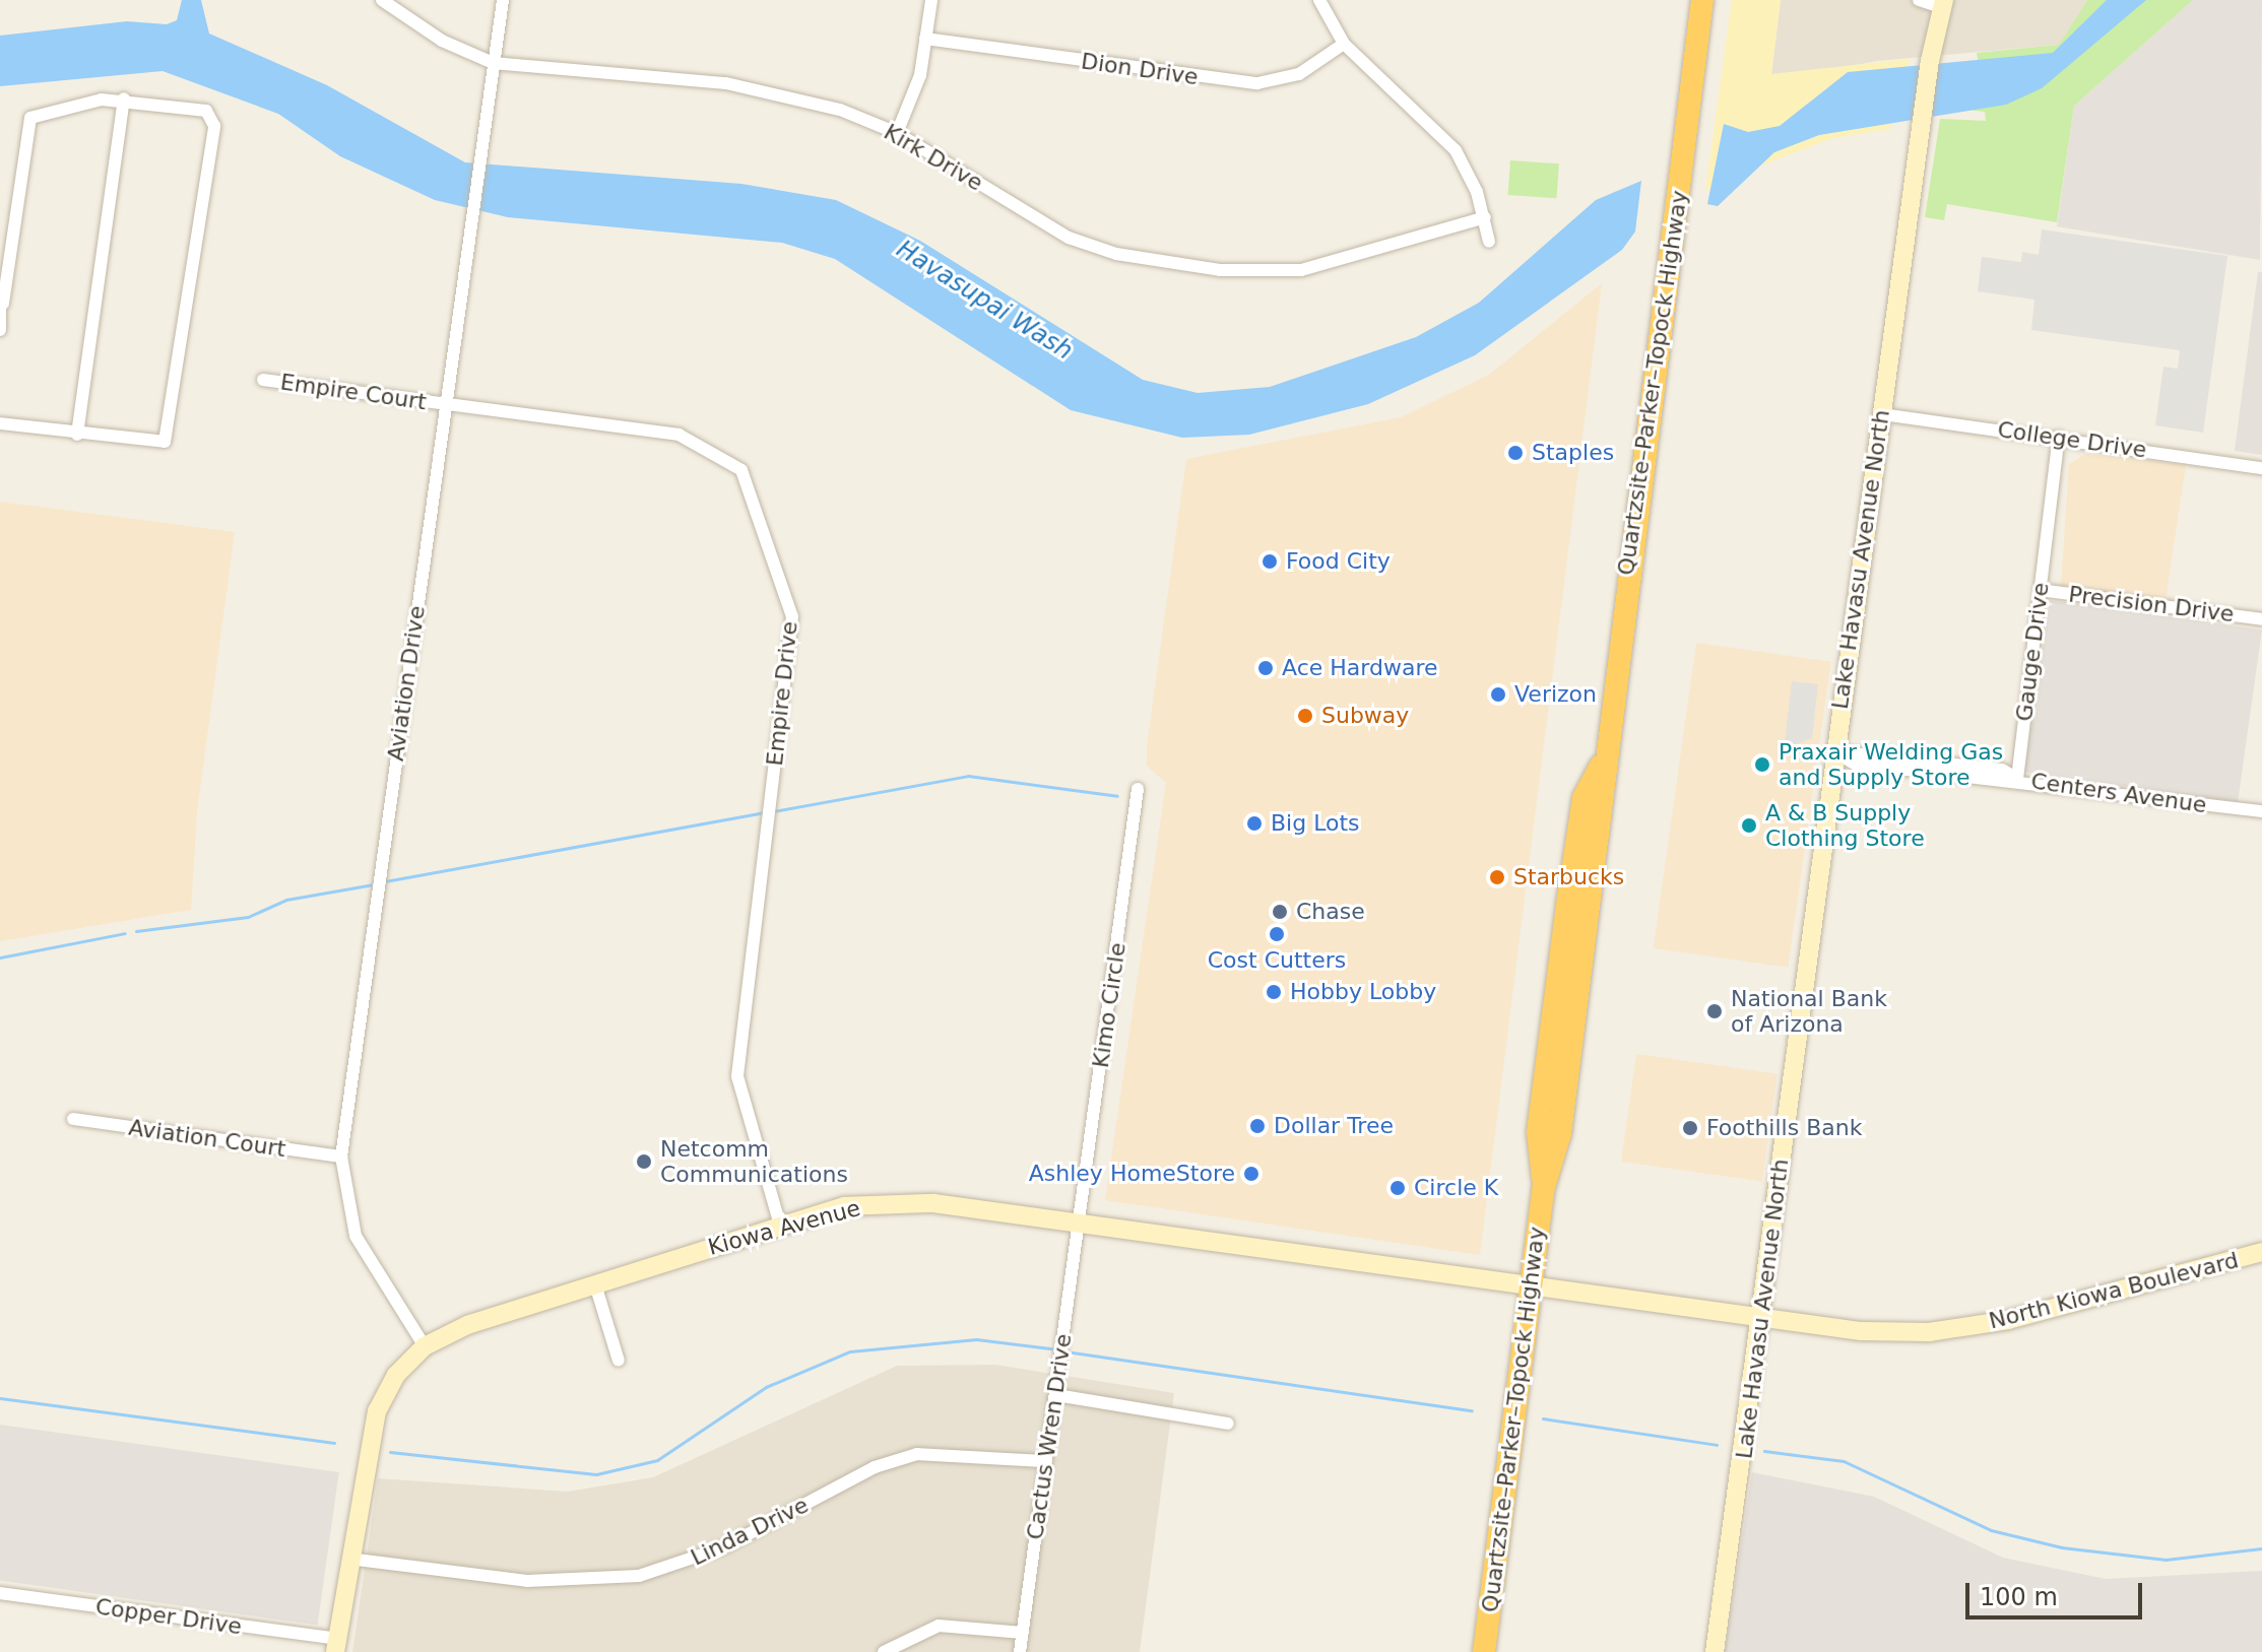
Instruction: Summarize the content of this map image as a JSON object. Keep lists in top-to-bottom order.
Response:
{
  "streets": {
    "highway": ["Quartzsite–Parker–Topock Highway"],
    "street": [
      "Dion Drive",
      "Kirk Drive",
      "Empire Court",
      "College Drive",
      "Lake Havasu Avenue North",
      "Precision Drive",
      "Gauge Drive",
      "Aviation Drive",
      "Empire Drive",
      "Centers Avenue",
      "Kimo Circle",
      "Aviation Court",
      "Kiowa Avenue",
      "North Kiowa Boulevard",
      "Cactus Wren Drive",
      "Linda Drive",
      "Copper Drive"
    ]
  },
  "crossings": [
    ["Kirk Drive", "Aviation Drive"],
    ["Quartzsite–Parker–Topock Highway", "Kiowa Avenue"],
    ["Quartzsite–Parker–Topock Highway", "North Kiowa Boulevard"],
    ["Empire Court", "Aviation Drive"],
    ["Empire Court", "Empire Drive"],
    ["College Drive", "Lake Havasu Avenue North"],
    ["College Drive", "Gauge Drive"],
    ["Lake Havasu Avenue North", "Centers Avenue"],
    ["Lake Havasu Avenue North", "North Kiowa Boulevard"],
    ["Precision Drive", "Gauge Drive"],
    ["Gauge Drive", "Centers Avenue"],
    ["Aviation Drive", "Empire Drive"],
    ["Aviation Drive", "Aviation Court"],
    ["Aviation Drive", "Kiowa Avenue"],
    ["Empire Drive", "Kiowa Avenue"],
    ["Kimo Circle", "Kiowa Avenue"],
    ["Kimo Circle", "Cactus Wren Drive"],
    ["Kiowa Avenue", "North Kiowa Boulevard"],
    ["Kiowa Avenue", "Cactus Wren Drive"],
    ["Kiowa Avenue", "Linda Drive"],
    ["Kiowa Avenue", "Copper Drive"],
    ["Cactus Wren Drive", "Linda Drive"]
  ],
  "water": ["Havasupai Wash"],
  "places": [
    "Staples",
    "Food City",
    "Ace Hardware",
    "Verizon",
    "Subway",
    "Praxair Welding Gas and Supply Store",
    "Big Lots",
    "A & B Supply Clothing Store",
    "Starbucks",
    "Chase",
    "Cost Cutters",
    "Hobby Lobby",
    "National Bank of Arizona",
    "Dollar Tree",
    "Foothills Bank",
    "Netcomm Communications",
    "Ashley HomeStore",
    "Circle K"
  ],
  "scale_bar": "100 m"
}
